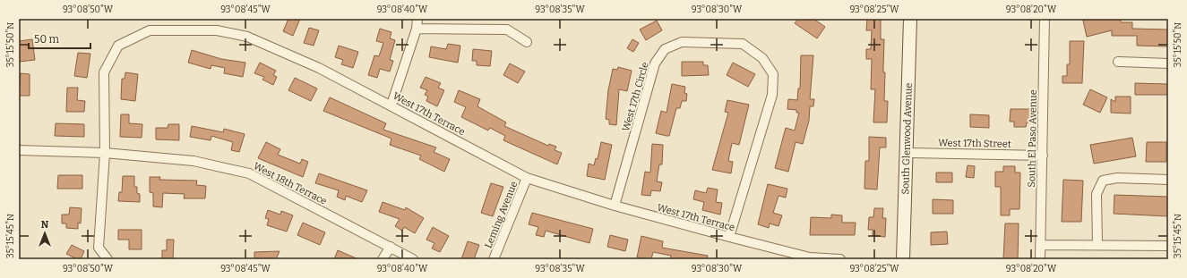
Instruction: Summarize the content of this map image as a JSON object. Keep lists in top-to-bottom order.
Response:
{
  "streets": {
    "street": [
      "West 17th Circle",
      "West 17th Terrace",
      "South El Paso Avenue",
      "South Glenwood Avenue",
      "West 17th Street",
      "West 18th Terrace",
      "Leming Avenue"
    ]
  },
  "crossings": [
    ["West 17th Circle", "West 17th Terrace"],
    ["West 17th Terrace", "West 18th Terrace"],
    ["West 17th Terrace", "Leming Avenue"],
    ["South El Paso Avenue", "West 17th Street"],
    ["South Glenwood Avenue", "West 17th Street"]
  ],
  "scale_bar": "50 m",
  "north": "top",
  "coordinates": [
    "93°08'50\"W",
    "93°08'45\"W",
    "93°08'40\"W",
    "93°08'35\"W",
    "93°08'30\"W",
    "93°08'25\"W",
    "93°08'20\"W",
    "35°15'50\"N",
    "35°15'45\"N"
  ]
}
